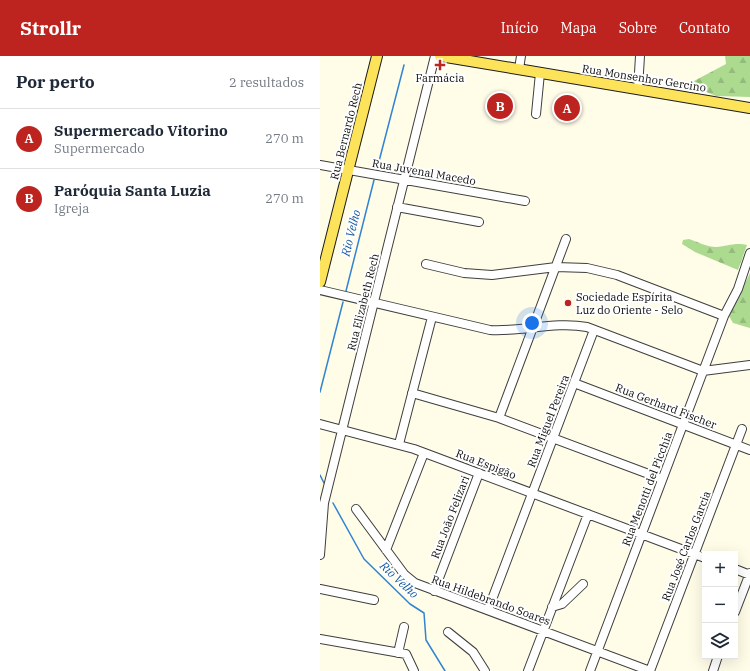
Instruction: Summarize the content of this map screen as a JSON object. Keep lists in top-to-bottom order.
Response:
{
  "streets": {
    "main road": ["Rua Monsenhor Gercino", "Rua Bernardo Rech"],
    "street": [
      "Rua Juvenal Macedo",
      "Rua Elizabeth Rech",
      "Rua Gerhard Fischer",
      "Rua Miguel Pereira",
      "Rua Espigão",
      "Rua Menotti del Picchia",
      "Rua João Felizari",
      "Rua José Carlos Garcia",
      "Rua Hildebrando Soares"
    ]
  },
  "crossings": [
    ["Rua Bernardo Rech", "Rua Juvenal Macedo"],
    ["Rua Juvenal Macedo", "Rua Elizabeth Rech"],
    ["Rua Elizabeth Rech", "Rua Espigão"],
    ["Rua Gerhard Fischer", "Rua Miguel Pereira"],
    ["Rua Gerhard Fischer", "Rua Menotti del Picchia"],
    ["Rua Gerhard Fischer", "Rua José Carlos Garcia"],
    ["Rua Miguel Pereira", "Rua Espigão"],
    ["Rua Miguel Pereira", "Rua Hildebrando Soares"],
    ["Rua Espigão", "Rua Menotti del Picchia"],
    ["Rua Espigão", "Rua João Felizari"],
    ["Rua Espigão", "Rua José Carlos Garcia"],
    ["Rua Menotti del Picchia", "Rua Hildebrando Soares"],
    ["Rua João Felizari", "Rua Hildebrando Soares"],
    ["Rua José Carlos Garcia", "Rua Hildebrando Soares"]
  ],
  "water": ["Rio Velho"],
  "places": {
    "health": ["Farmácia"],
    "other": ["Sociedade Espírita Luz do Oriente - Selo"]
  },
  "page": {
    "header": "Strollr",
    "nav": [
      "Início",
      "Mapa",
      "Sobre",
      "Contato"
    ],
    "heading": ["Por perto", "2 resultados"],
    "pins": ["B", "A"],
    "list": [
      {
        "mark": "A",
        "name": "Supermercado Vitorino",
        "note": "Supermercado",
        "value": "270 m"
      },
      {
        "mark": "B",
        "name": "Paróquia Santa Luzia",
        "note": "Igreja",
        "value": "270 m"
      }
    ],
    "map_buttons": ["+", "−"]
  }
}
